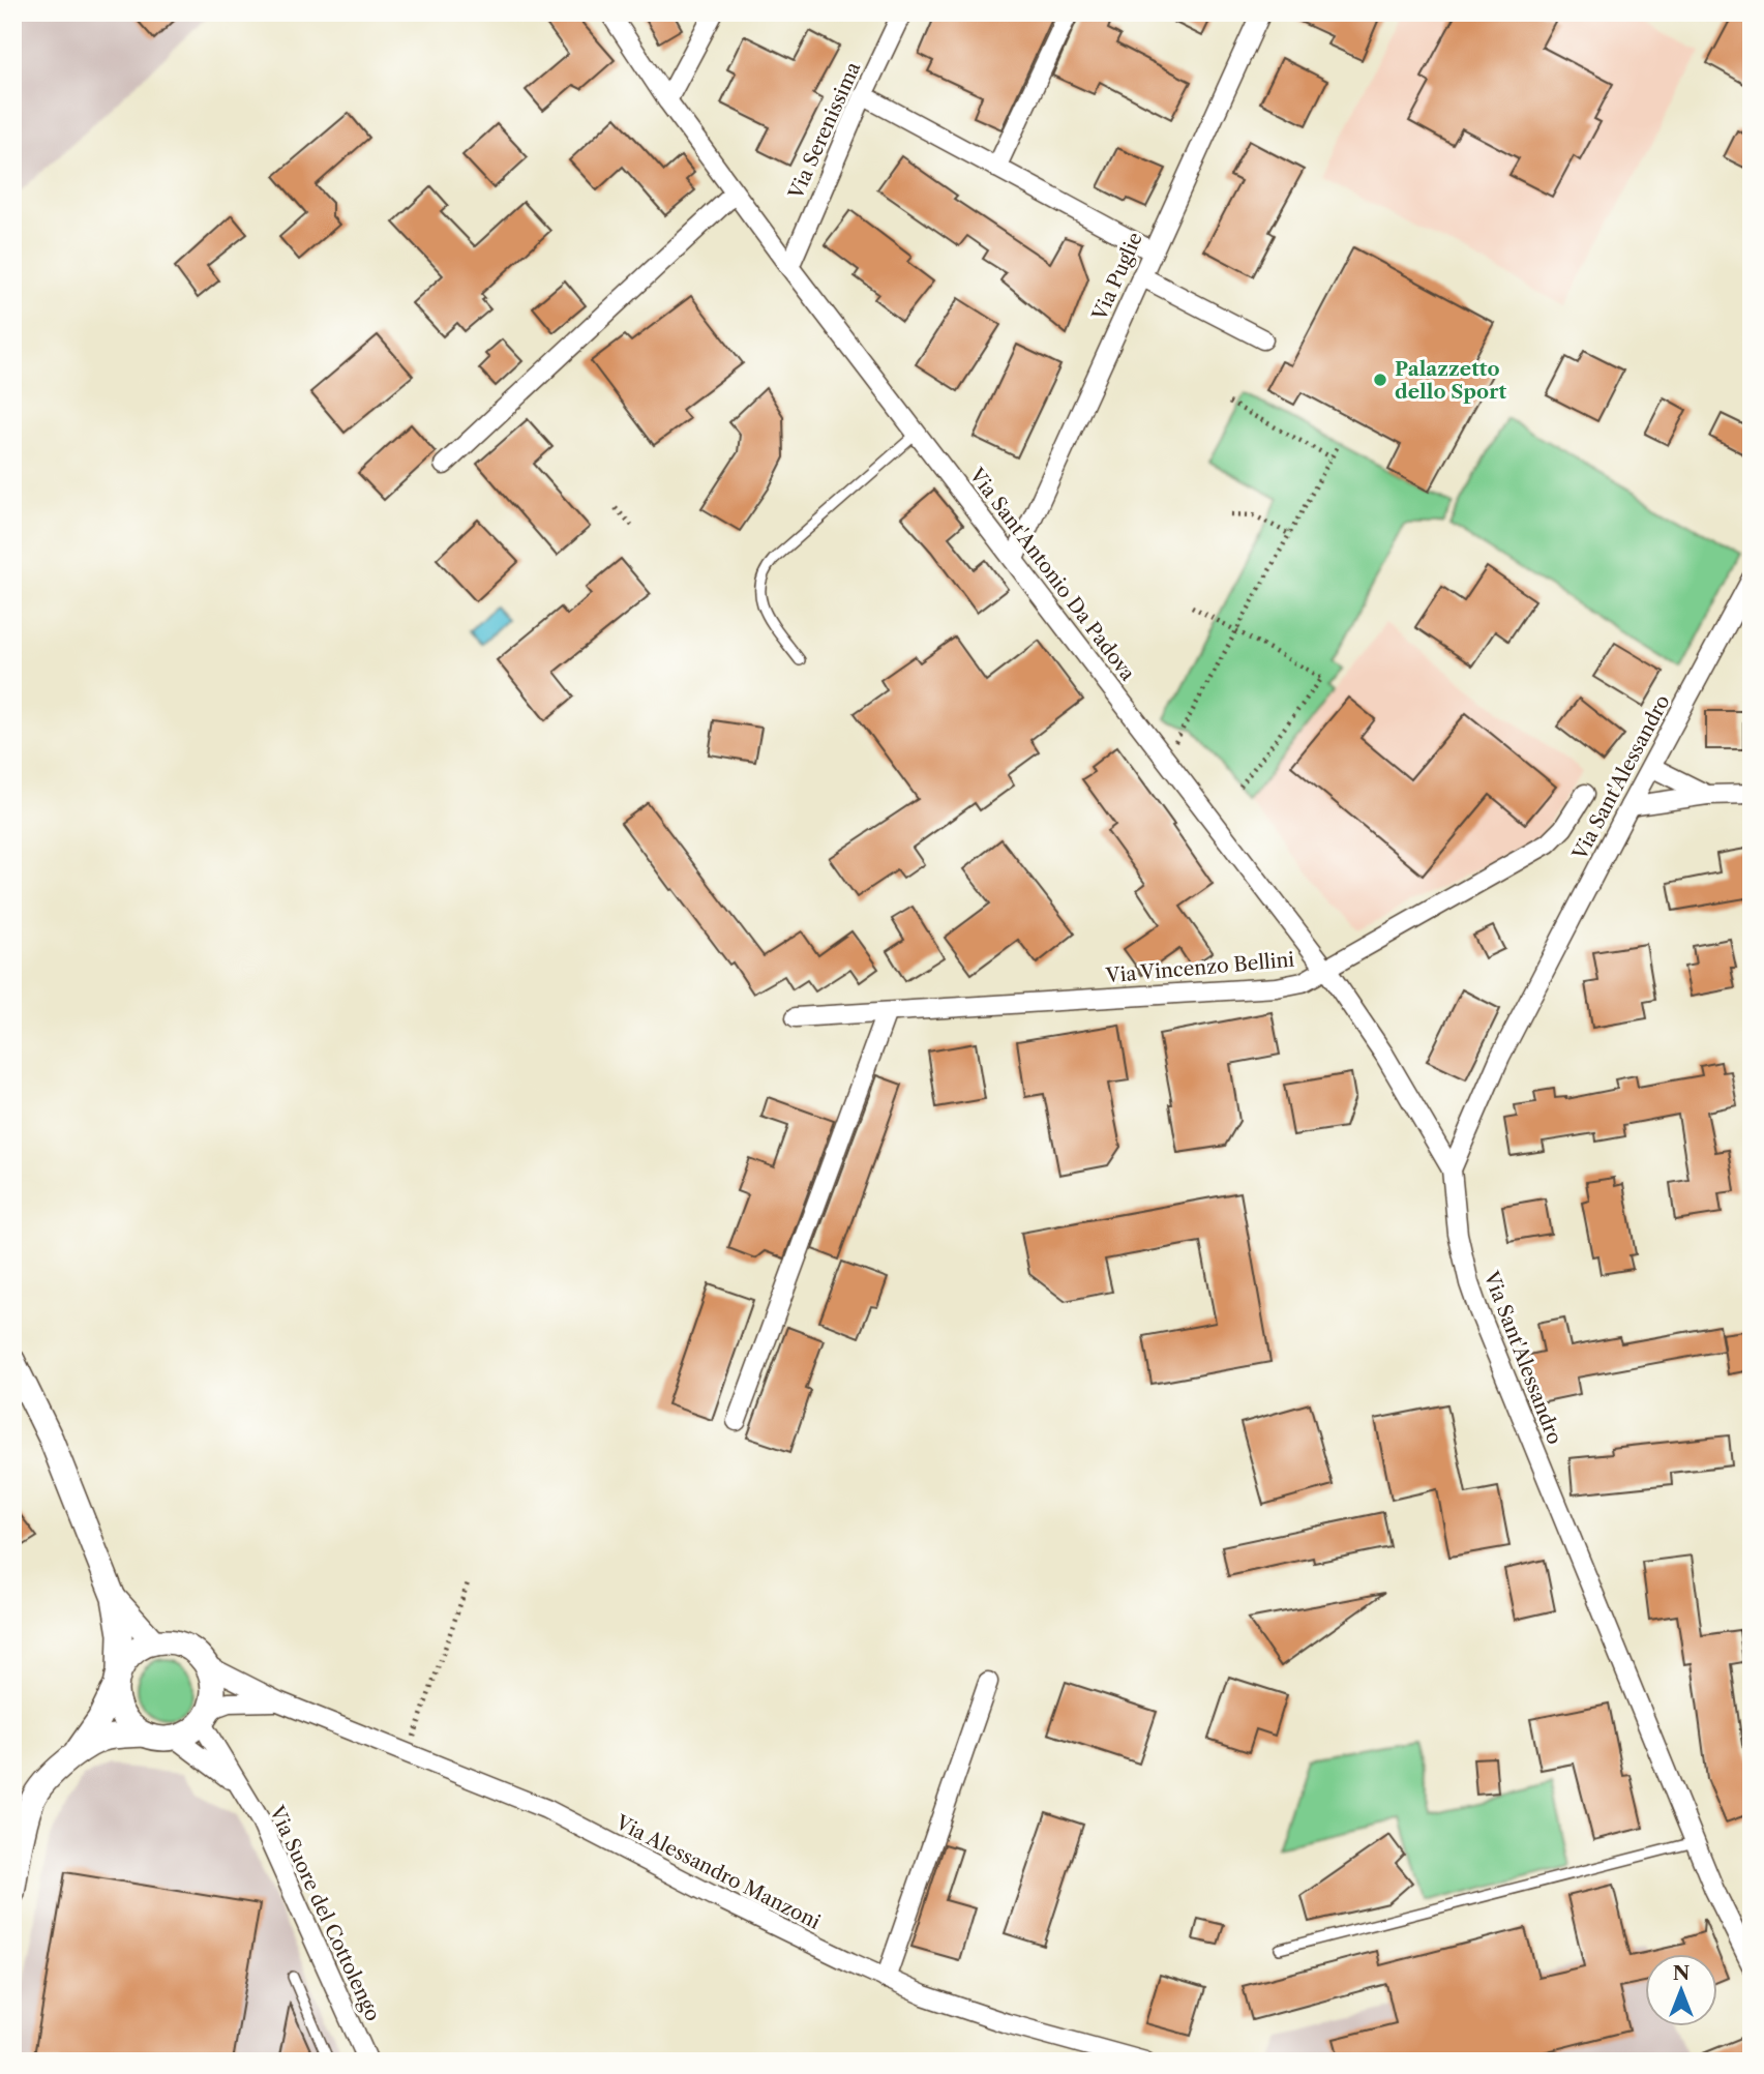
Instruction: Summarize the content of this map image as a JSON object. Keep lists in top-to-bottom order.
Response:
{
  "streets": {
    "street": [
      "Via Serenissima",
      "Via Puglie",
      "Via Sant'Antonio Da Padova",
      "Via Sant'Alessandro",
      "Via Vincenzo Bellini",
      "Via Alessandro Manzoni",
      "Via Suore del Cottolengo"
    ]
  },
  "crossings": [
    ["Via Serenissima", "Via Sant'Antonio Da Padova"],
    ["Via Puglie", "Via Sant'Antonio Da Padova"],
    ["Via Sant'Antonio Da Padova", "Via Sant'Alessandro"],
    ["Via Sant'Antonio Da Padova", "Via Vincenzo Bellini"],
    ["Via Alessandro Manzoni", "Via Suore del Cottolengo"]
  ],
  "places": ["Palazzetto dello Sport"],
  "north": "top"
}
